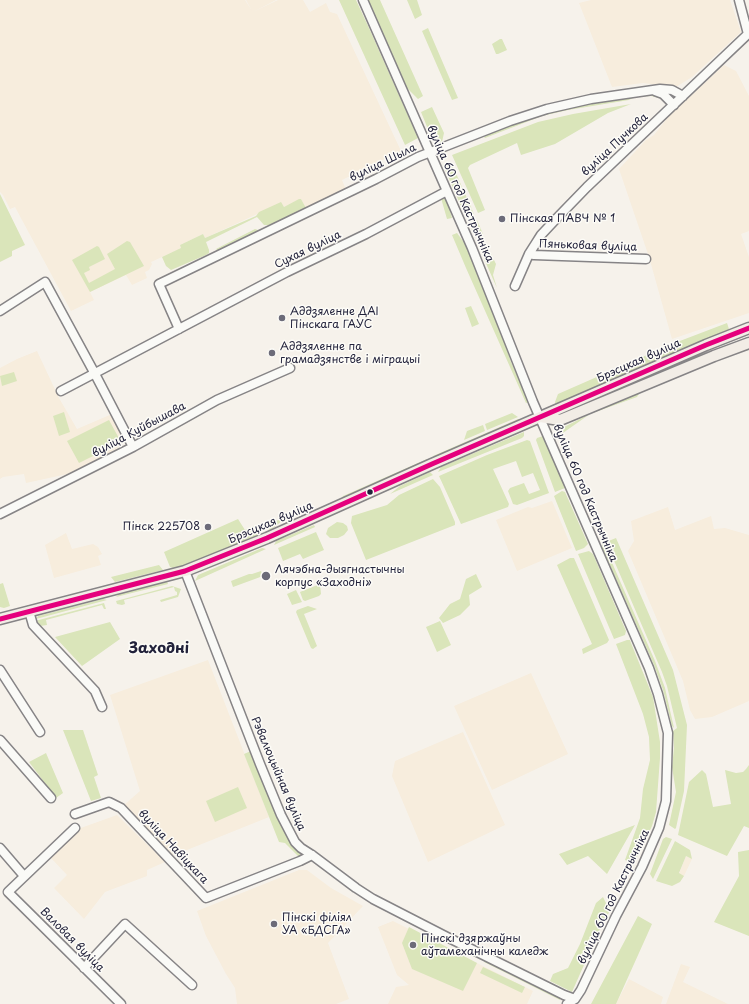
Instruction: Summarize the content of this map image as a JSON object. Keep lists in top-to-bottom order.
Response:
{
  "streets": {
    "main road": ["Брэсцкая вуліца"],
    "street": [
      "вуліца Пучкова",
      "вуліца Шыла",
      "вуліца 60 год Кастрычніка",
      "Пяньковая вуліца",
      "Сухая вуліца",
      "вуліца Куйбышава",
      "Рэвалюцыйная вуліца",
      "вуліца Навіцкага",
      "Валовая вуліца"
    ]
  },
  "crossings": [
    ["вуліца Пучкова", "вуліца Шыла"],
    ["вуліца Пучкова", "Пяньковая вуліца"],
    ["вуліца Шыла", "вуліца 60 год Кастрычніка"],
    ["вуліца Шыла", "Сухая вуліца"],
    ["вуліца 60 год Кастрычніка", "Сухая вуліца"],
    ["вуліца 60 год Кастрычніка", "Брэсцкая вуліца"],
    ["вуліца 60 год Кастрычніка", "Рэвалюцыйная вуліца"],
    ["Брэсцкая вуліца", "Рэвалюцыйная вуліца"],
    ["Рэвалюцыйная вуліца", "вуліца Навіцкага"]
  ],
  "districts": ["Заходні"],
  "places": [
    "Пінская ПАВЧ № 1",
    "Аддзяленне ДАІ Пінскага ГАУС",
    "Аддзяленне па грамадзянстве і міграцыі",
    "Пінск 225708",
    "Лячэбна-дыягнастычны корпус «Заходні»",
    "Пінскі філіял УА «БДСГА»",
    "Пінскі дзяржаўны аўтамеханічны каледж"
  ]
}
